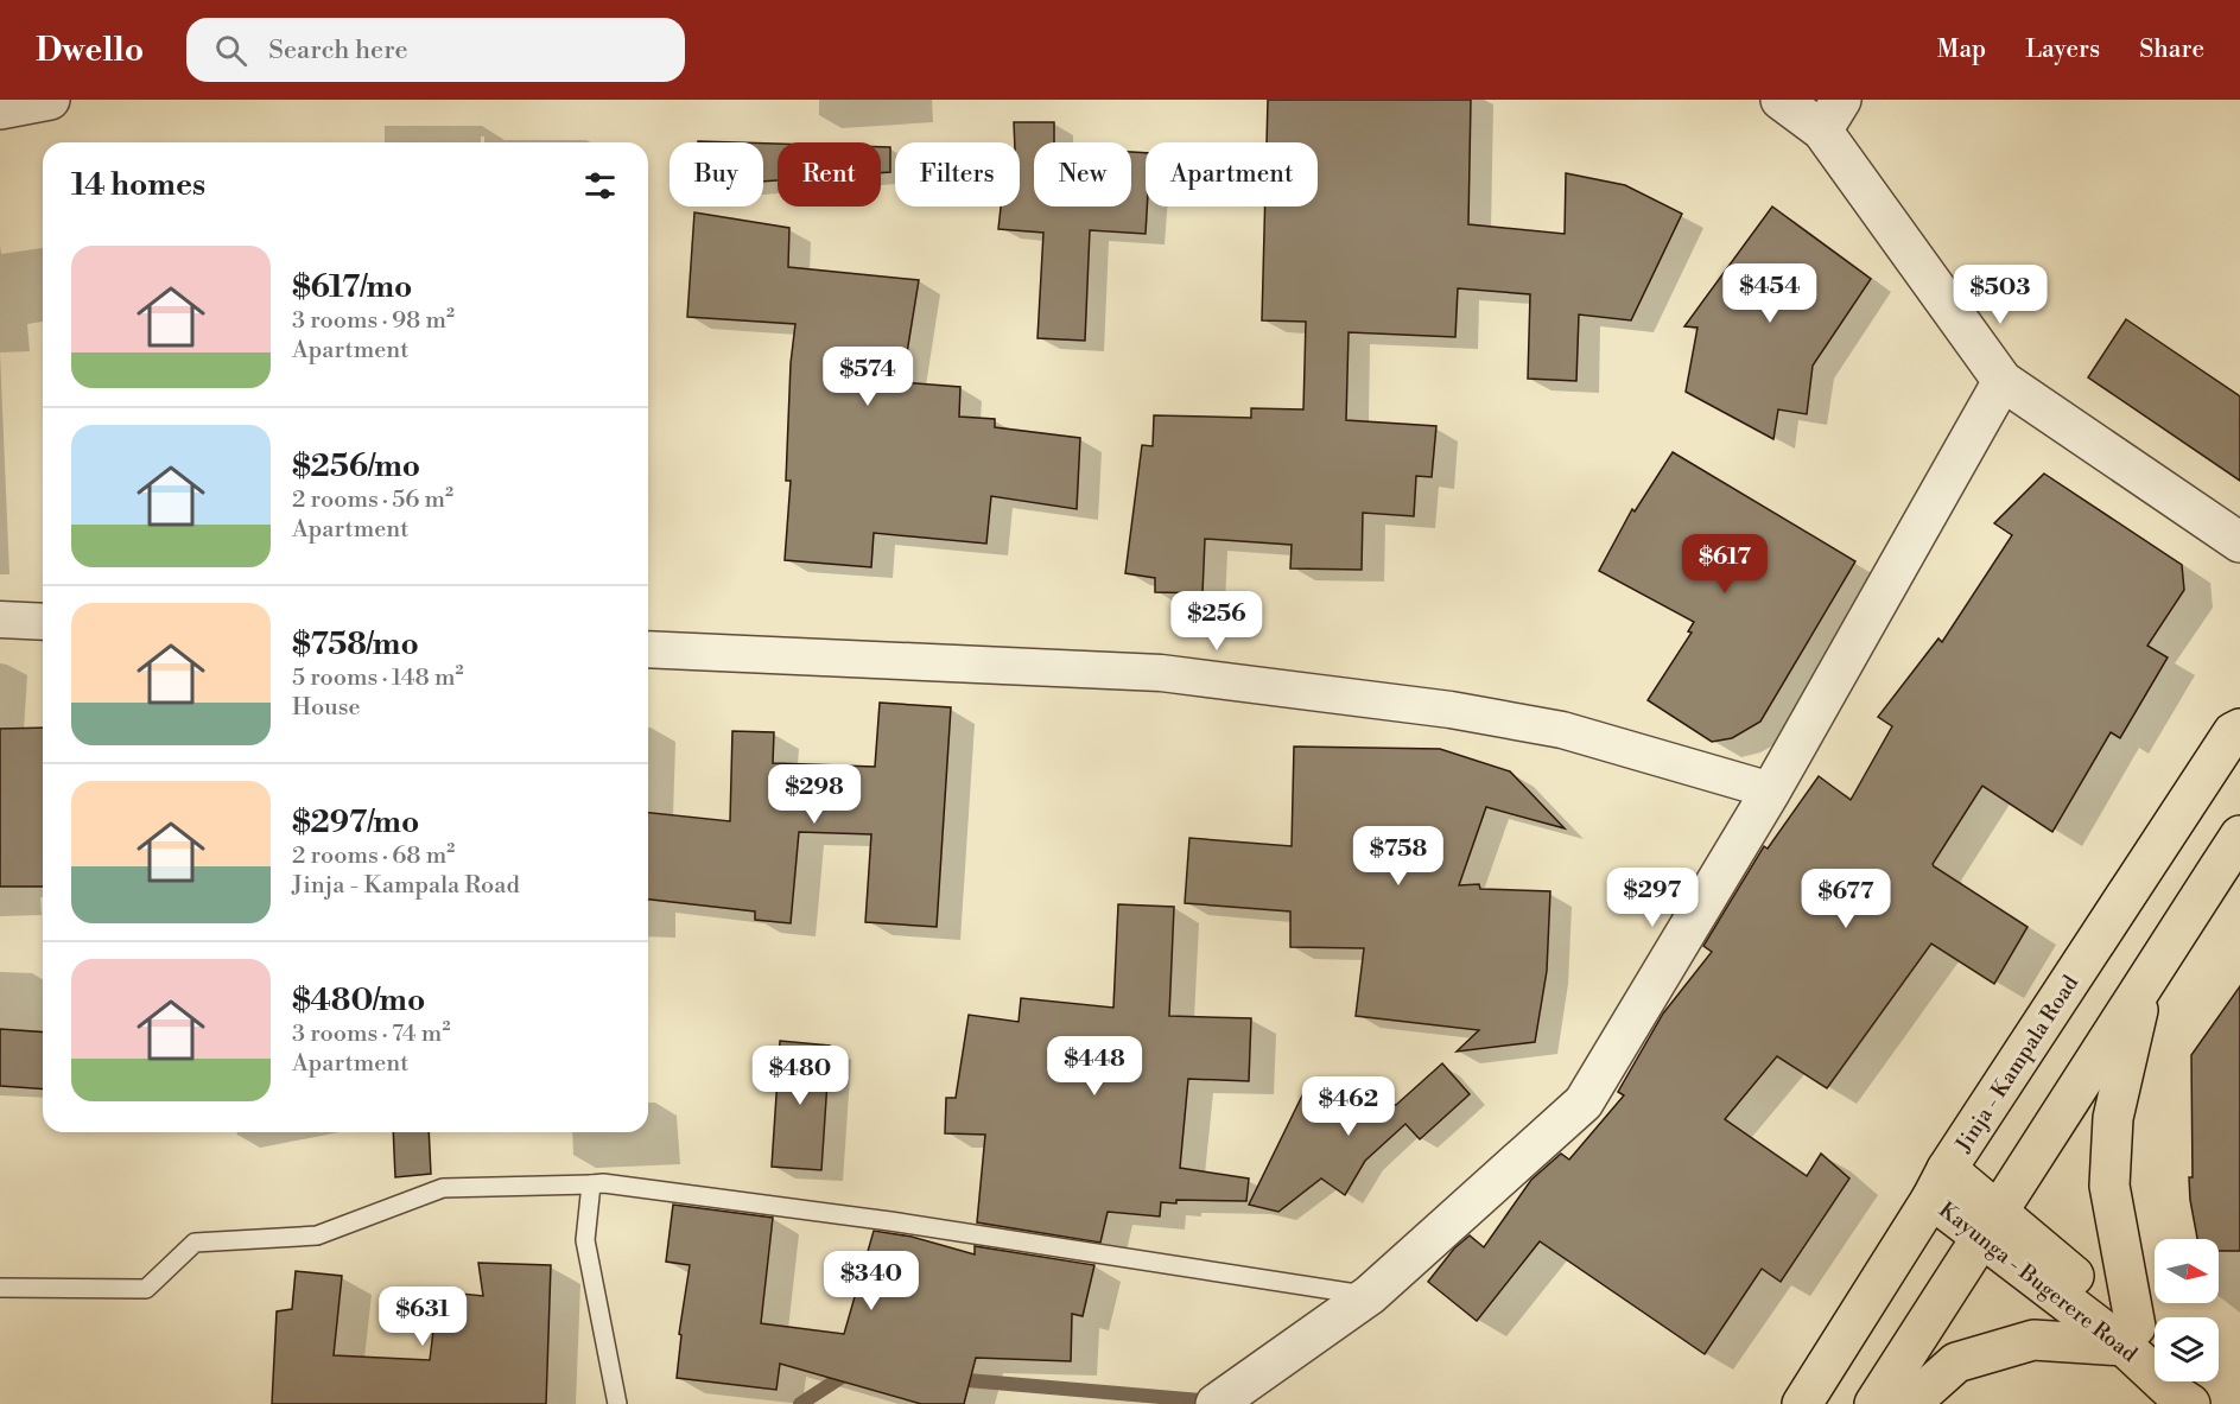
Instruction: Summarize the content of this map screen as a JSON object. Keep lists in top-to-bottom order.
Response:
{
  "streets": {
    "main road": ["Jinja - Kampala Road", "Kayunga - Bugerere Road"]
  },
  "crossings": [
    ["Jinja - Kampala Road", "Kayunga - Bugerere Road"]
  ],
  "north": "right",
  "page": {
    "header": "Dwello",
    "search": "Search here",
    "nav": ["Map", "Layers", "Share"],
    "chip": [
      "Buy",
      "Rent",
      "Filters",
      "New",
      "Apartment"
    ],
    "heading": "14 homes",
    "list": [
      {
        "name": "$617/mo",
        "note": "3 rooms · 98 m² · Apartment"
      },
      {
        "name": "$256/mo",
        "note": "2 rooms · 56 m² · Apartment"
      },
      {
        "name": "$758/mo",
        "note": "5 rooms · 148 m² · House"
      },
      {
        "name": "$297/mo",
        "note": "2 rooms · 68 m² · Jinja - Kampala Road"
      },
      {
        "name": "$480/mo",
        "note": "3 rooms · 74 m² · Apartment"
      }
    ],
    "price": [
      "$454",
      "$503",
      "$574",
      "$617",
      "$256",
      "$298",
      "$758",
      "$297",
      "$677",
      "$448",
      "$480",
      "$462",
      "$340",
      "$631"
    ]
  }
}
